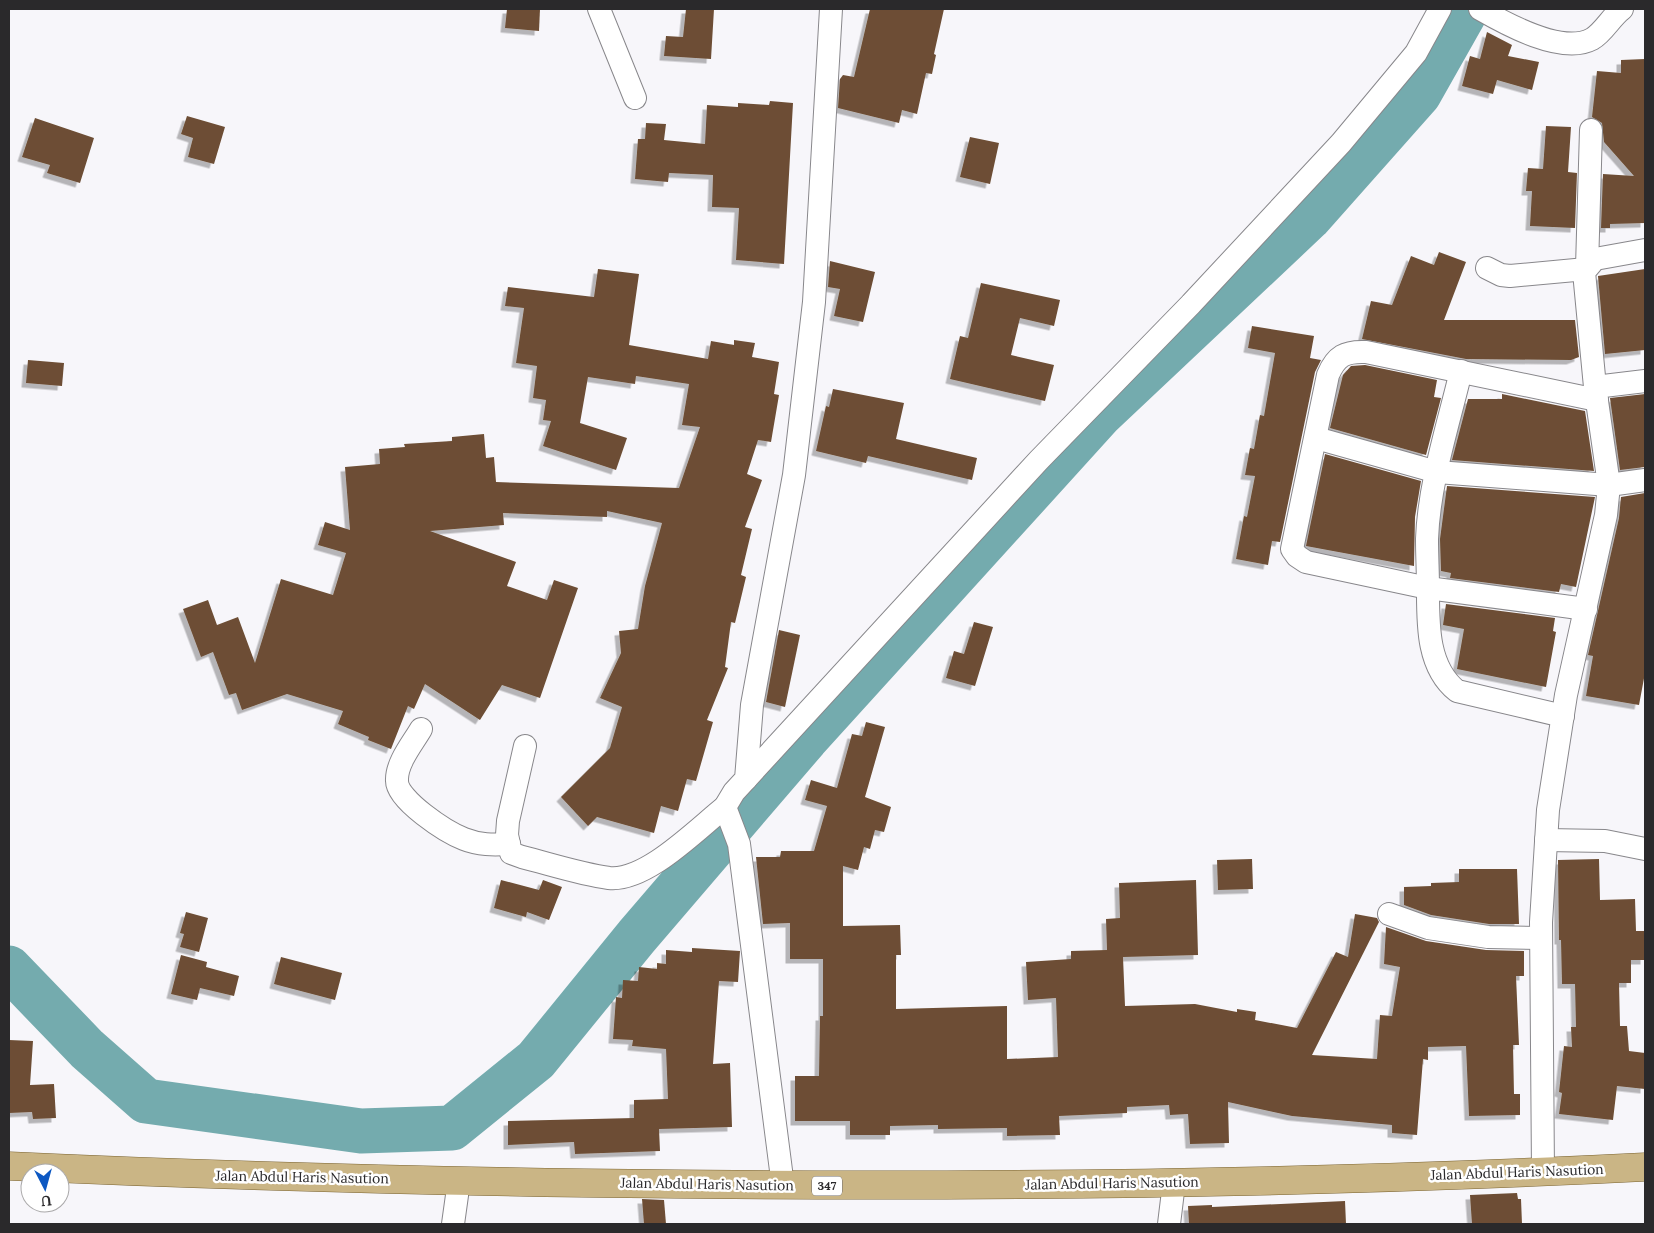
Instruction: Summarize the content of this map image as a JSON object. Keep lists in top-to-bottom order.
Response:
{
  "streets": {
    "main road": ["Jalan Abdul Haris Nasution", "347"]
  },
  "north": "bottom"
}
